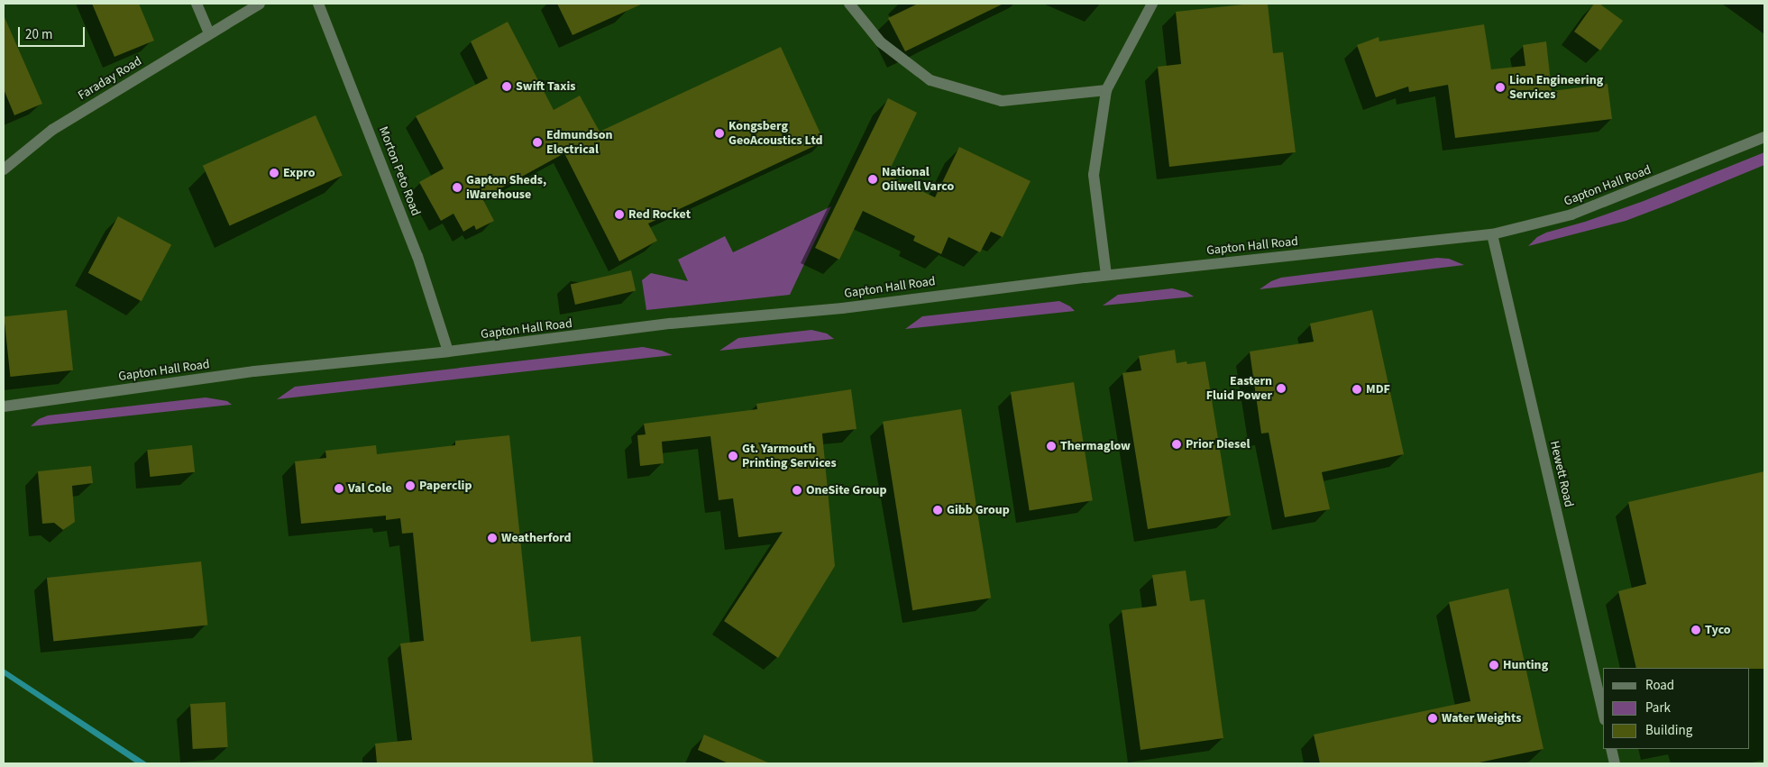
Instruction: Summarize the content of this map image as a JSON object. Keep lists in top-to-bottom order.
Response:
{
  "streets": {
    "street": [
      "Faraday Road",
      "Morton Peto Road",
      "Gapton Hall Road",
      "Hewett Road"
    ]
  },
  "crossings": [
    ["Morton Peto Road", "Gapton Hall Road"],
    ["Gapton Hall Road", "Hewett Road"]
  ],
  "places": [
    "Swift Taxis",
    "Lion Engineering Services",
    "Kongsberg GeoAcoustics Ltd",
    "Edmundson Electrical",
    "Expro",
    "National Oilwell Varco",
    "Gapton Sheds, iWarehouse",
    "Red Rocket",
    "Eastern Fluid Power",
    "MDF",
    "Prior Diesel",
    "Thermaglow",
    "Gt. Yarmouth Printing Services",
    "Paperclip",
    "Val Cole",
    "OneSite Group",
    "Gibb Group",
    "Weatherford",
    "Tyco",
    "Hunting",
    "Water Weights"
  ],
  "legend": ["Road", "Park", "Building"],
  "scale_bar": "20 m"
}
